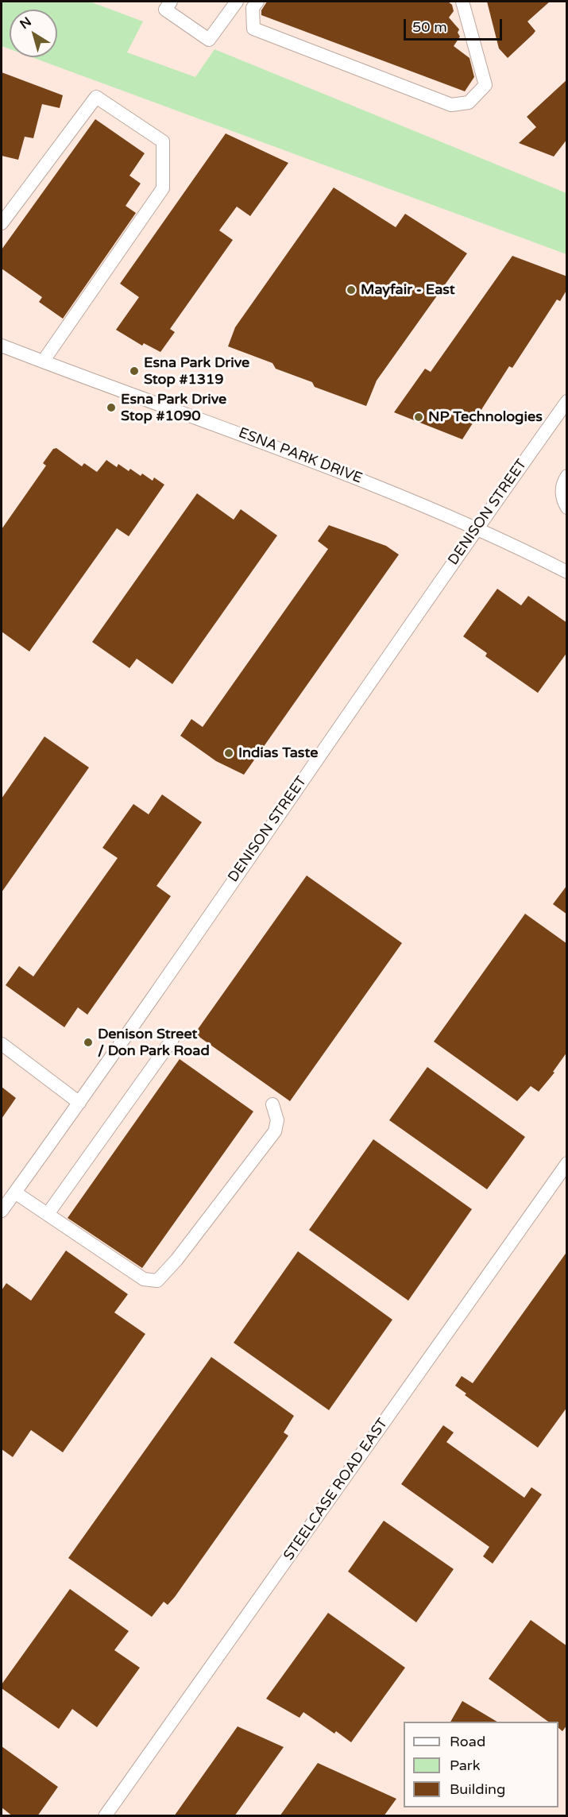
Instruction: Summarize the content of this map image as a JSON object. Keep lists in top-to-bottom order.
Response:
{
  "streets": {
    "street": ["ESNA PARK DRIVE", "DENISON STREET", "STEELCASE ROAD EAST"]
  },
  "crossings": [
    ["ESNA PARK DRIVE", "DENISON STREET"]
  ],
  "places": [
    "Mayfair - East",
    "Esna Park Drive Stop #1319",
    "Esna Park Drive Stop #1090",
    "NP Technologies",
    "Indias Taste",
    "Denison Street / Don Park Road"
  ],
  "legend": ["Road", "Park", "Building"],
  "scale_bar": "50 m",
  "north": "top left"
}
